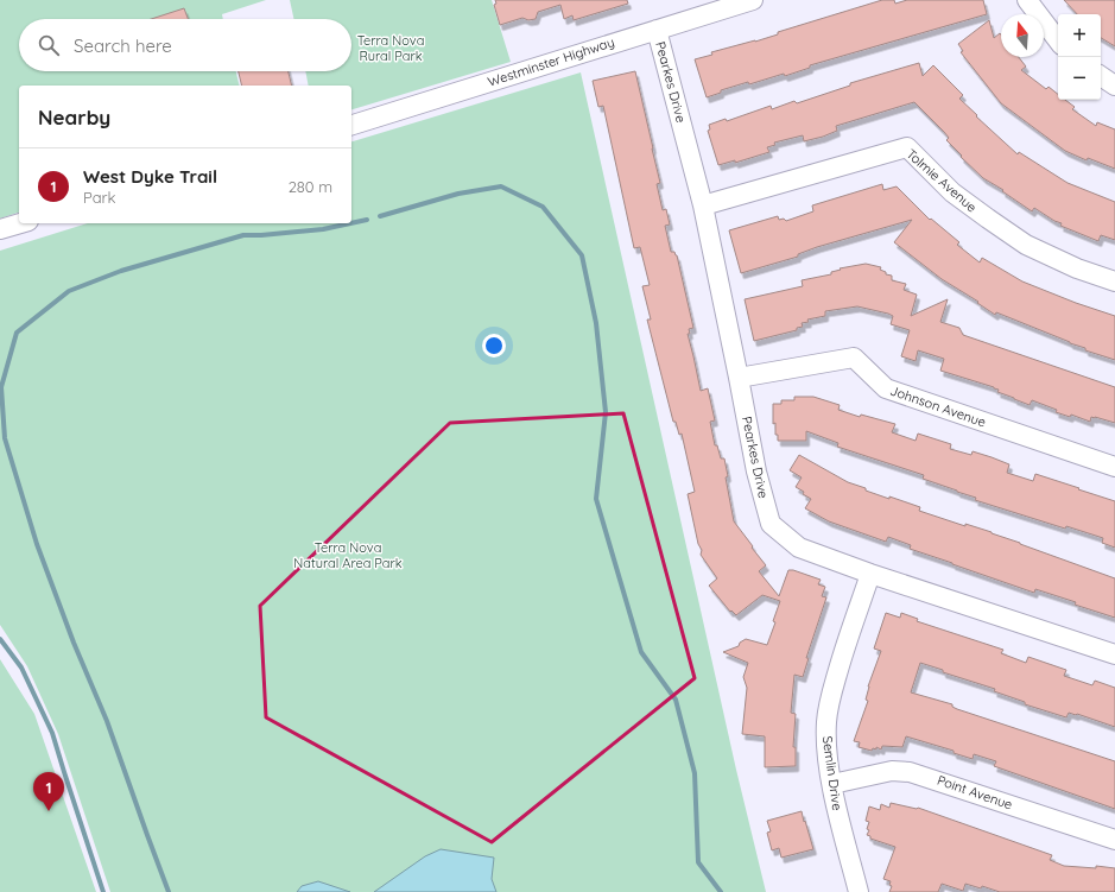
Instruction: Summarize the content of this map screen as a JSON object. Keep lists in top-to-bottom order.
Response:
{
  "streets": {
    "street": [
      "Westminster Highway",
      "Pearkes Drive",
      "Tolmie Avenue",
      "Johnson Avenue",
      "Semlin Drive",
      "Point Avenue"
    ]
  },
  "crossings": [
    ["Westminster Highway", "Pearkes Drive"],
    ["Pearkes Drive", "Tolmie Avenue"],
    ["Pearkes Drive", "Johnson Avenue"],
    ["Pearkes Drive", "Semlin Drive"],
    ["Semlin Drive", "Point Avenue"]
  ],
  "parks": ["Terra Nova Rural Park", "Terra Nova Natural Area Park"],
  "north": "top",
  "page": {
    "map_buttons": ["+", "−"],
    "search": "Search here",
    "heading": "Nearby",
    "list": [
      {
        "mark": "1",
        "name": "West Dyke Trail",
        "note": "Park",
        "value": "280 m"
      }
    ],
    "pins": "1"
  }
}
